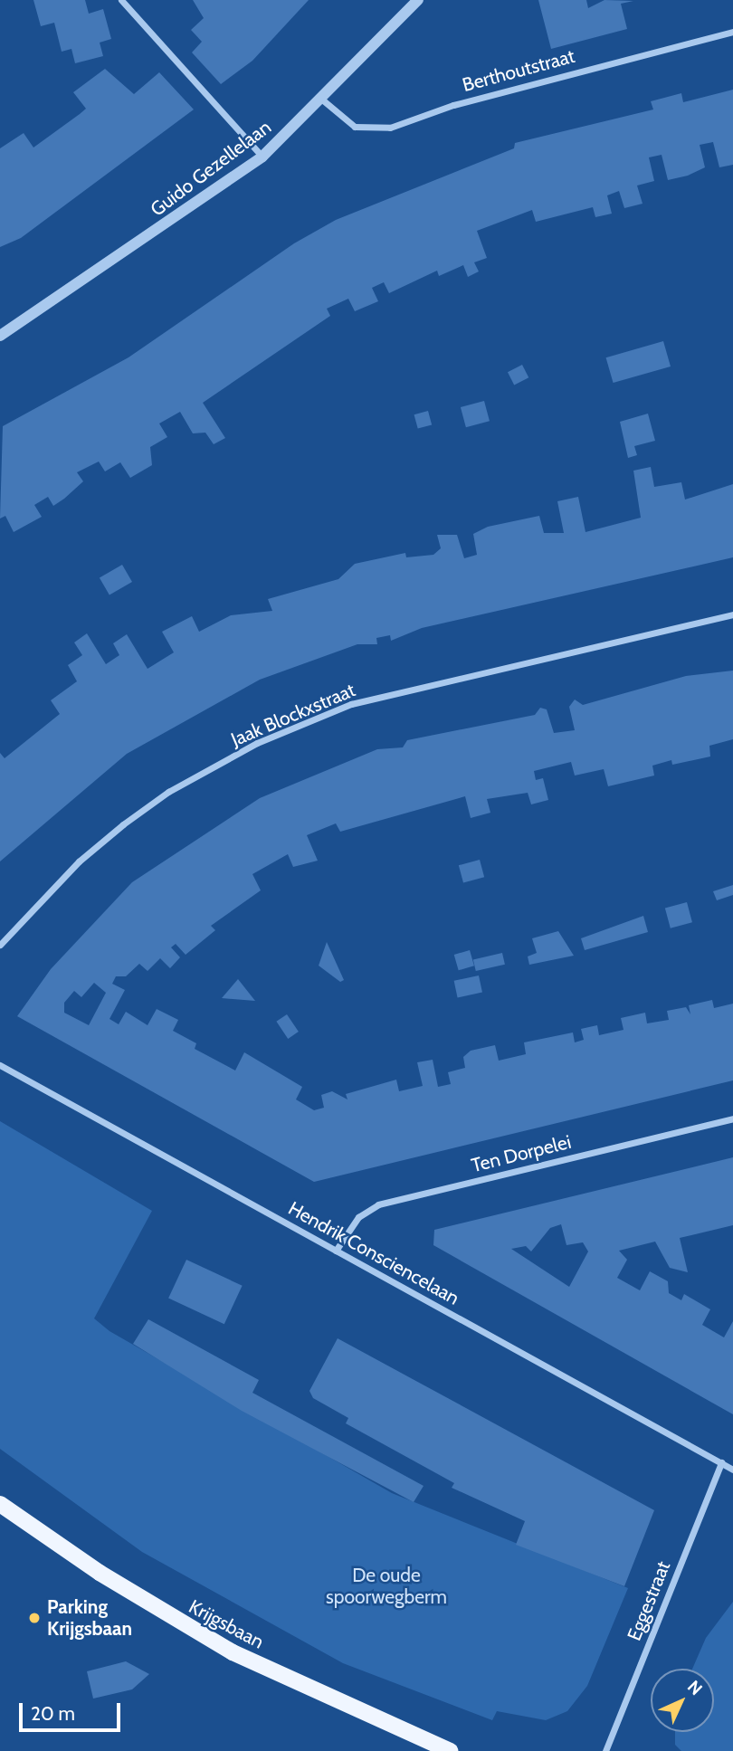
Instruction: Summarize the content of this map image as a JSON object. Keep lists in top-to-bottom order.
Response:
{
  "streets": {
    "main road": ["Krijgsbaan"],
    "street": [
      "Berthoutstraat",
      "Guido Gezellelaan",
      "Jaak Blockxstraat",
      "Ten Dorpelei",
      "Hendrik Consciencelaan",
      "Eggestraat"
    ]
  },
  "crossings": [
    ["Berthoutstraat", "Guido Gezellelaan"],
    ["Ten Dorpelei", "Hendrik Consciencelaan"],
    ["Hendrik Consciencelaan", "Eggestraat"]
  ],
  "parks": ["De oude spoorwegberm"],
  "places": ["Parking Krijgsbaan"],
  "scale_bar": "20 m",
  "north": "top right"
}
